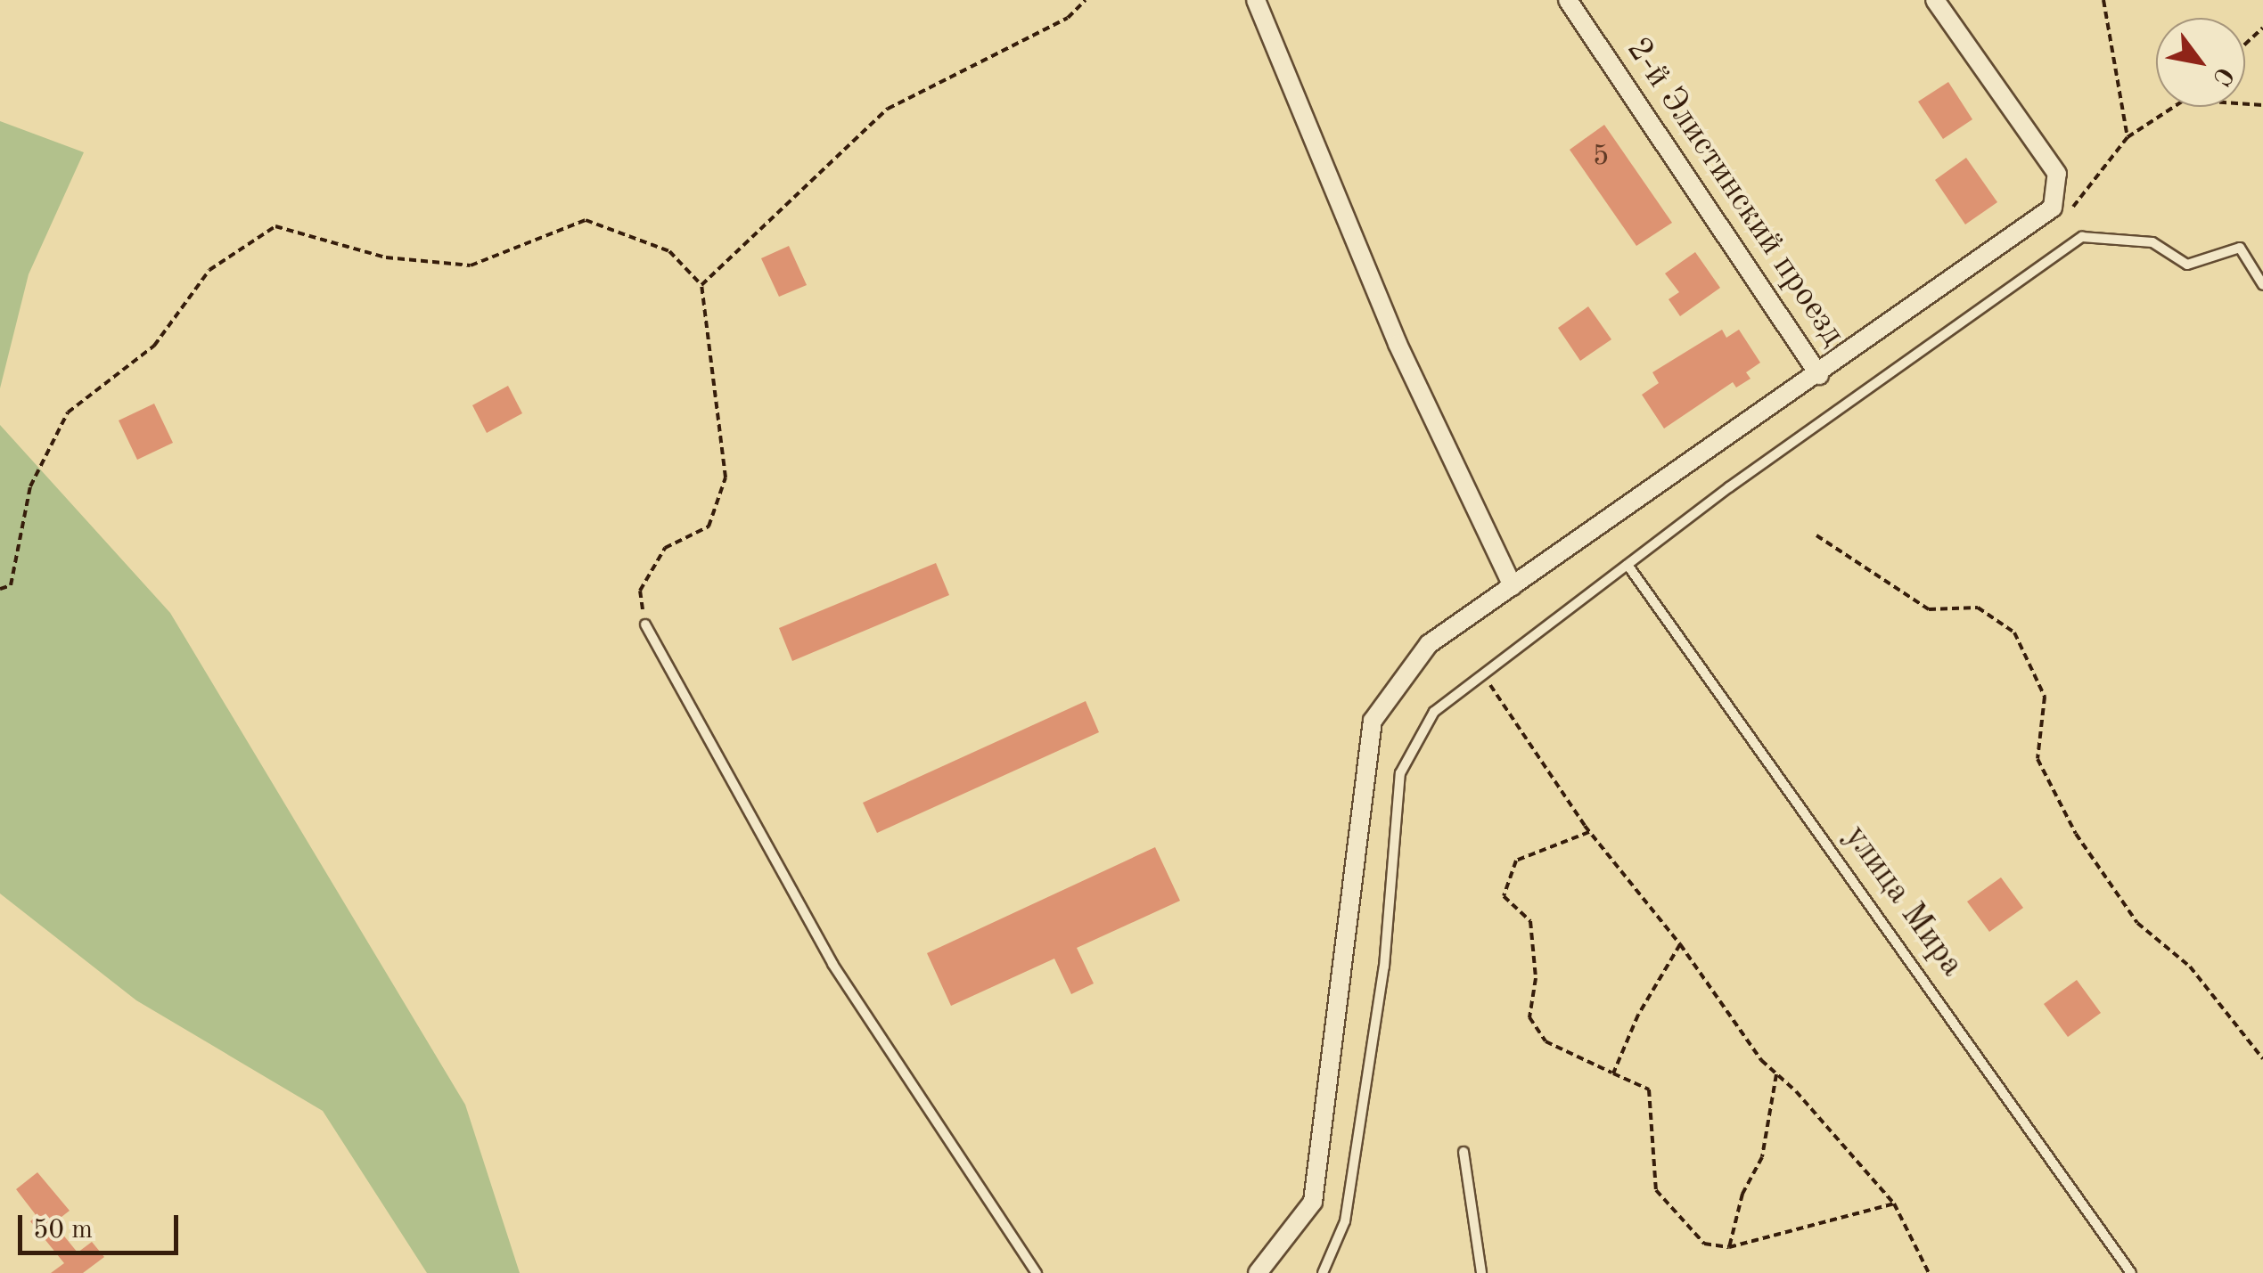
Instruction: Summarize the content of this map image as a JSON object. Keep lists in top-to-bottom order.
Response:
{
  "streets": {
    "street": ["2-й Элистинский проезд"],
    "lane": ["улица Мира"]
  },
  "house_numbers": ["5"],
  "scale_bar": "50 m",
  "north": "bottom right"
}
